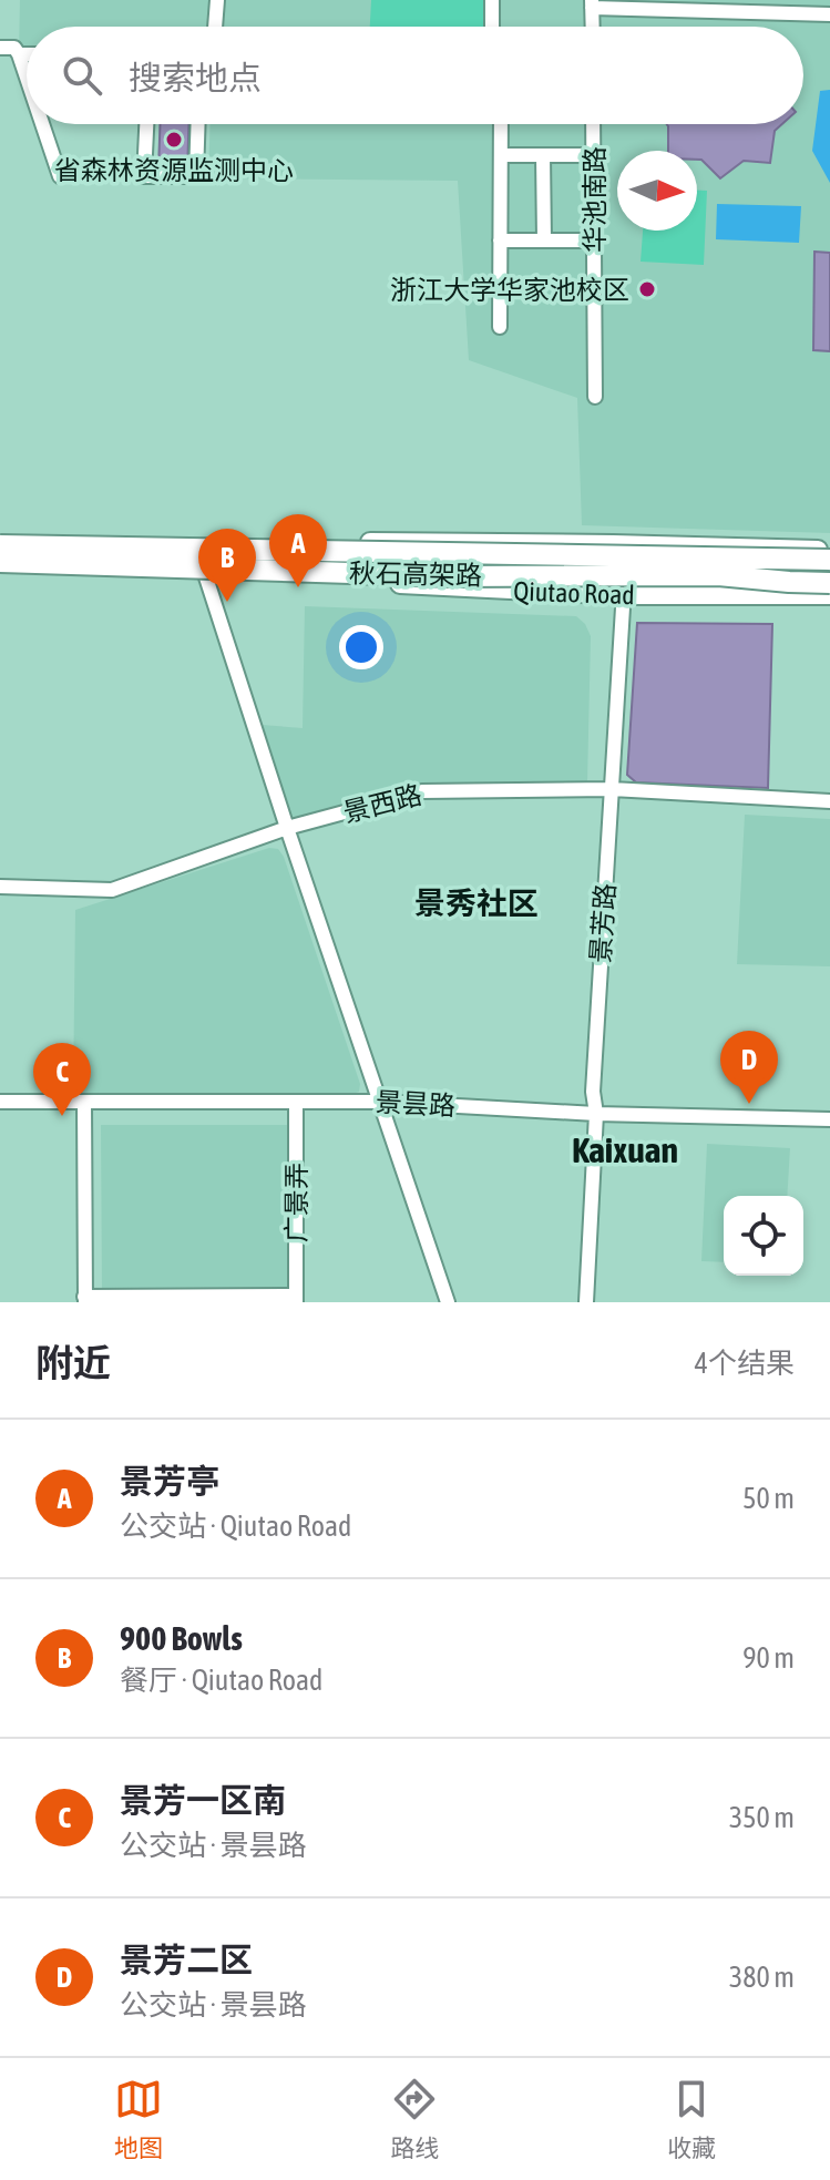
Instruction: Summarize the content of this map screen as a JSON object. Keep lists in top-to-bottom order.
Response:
{
  "streets": {
    "highway": ["秋石高架路"],
    "main road": ["Qiutao Road"],
    "street": [
      "华池南路",
      "景西路",
      "景芳路",
      "景昙路",
      "广景弄"
    ]
  },
  "crossings": [
    ["秋石高架路", "Qiutao Road"],
    ["Qiutao Road", "景芳路"],
    ["景西路", "景芳路"],
    ["景芳路", "景昙路"],
    ["景昙路", "广景弄"]
  ],
  "districts": ["景秀社区", "Kaixuan"],
  "places": ["省森林资源监测中心", "浙江大学华家池校区"],
  "north": "right",
  "page": {
    "search": "搜索地点",
    "pins": [
      "A",
      "B",
      "D",
      "C"
    ],
    "heading": ["附近", "4个结果"],
    "list": [
      {
        "mark": "A",
        "name": "景芳亭",
        "note": "公交站 · Qiutao Road",
        "value": "50 m"
      },
      {
        "mark": "B",
        "name": "900 Bowls",
        "note": "餐厅 · Qiutao Road",
        "value": "90 m"
      },
      {
        "mark": "C",
        "name": "景芳一区南",
        "note": "公交站 · 景昙路",
        "value": "350 m"
      },
      {
        "mark": "D",
        "name": "景芳二区",
        "note": "公交站 · 景昙路",
        "value": "380 m"
      }
    ],
    "nav": ["地图", "路线", "收藏"]
  }
}
